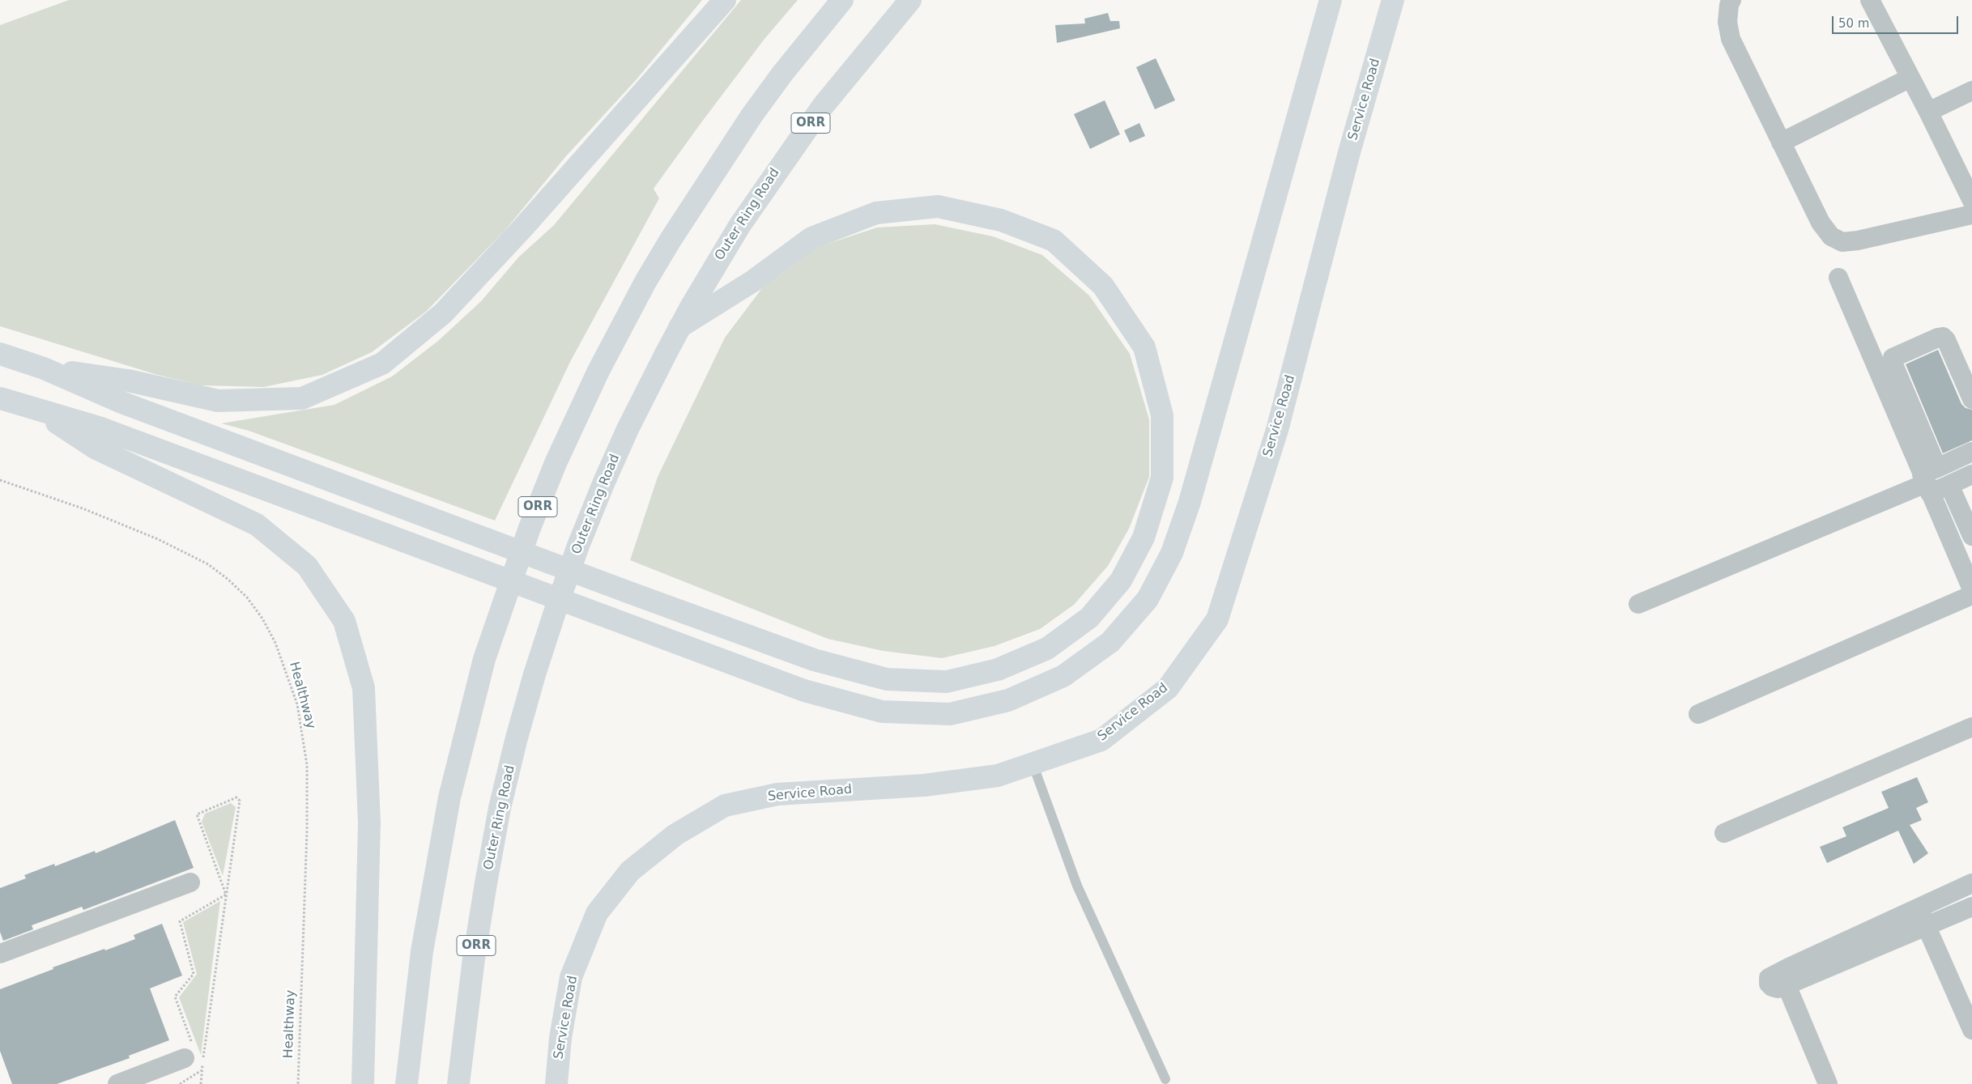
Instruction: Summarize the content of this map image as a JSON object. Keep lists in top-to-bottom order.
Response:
{
  "streets": {
    "main road": ["Service Road", "ORR", "Outer Ring Road"],
    "path": ["Healthway"]
  },
  "scale_bar": "50 m"
}
